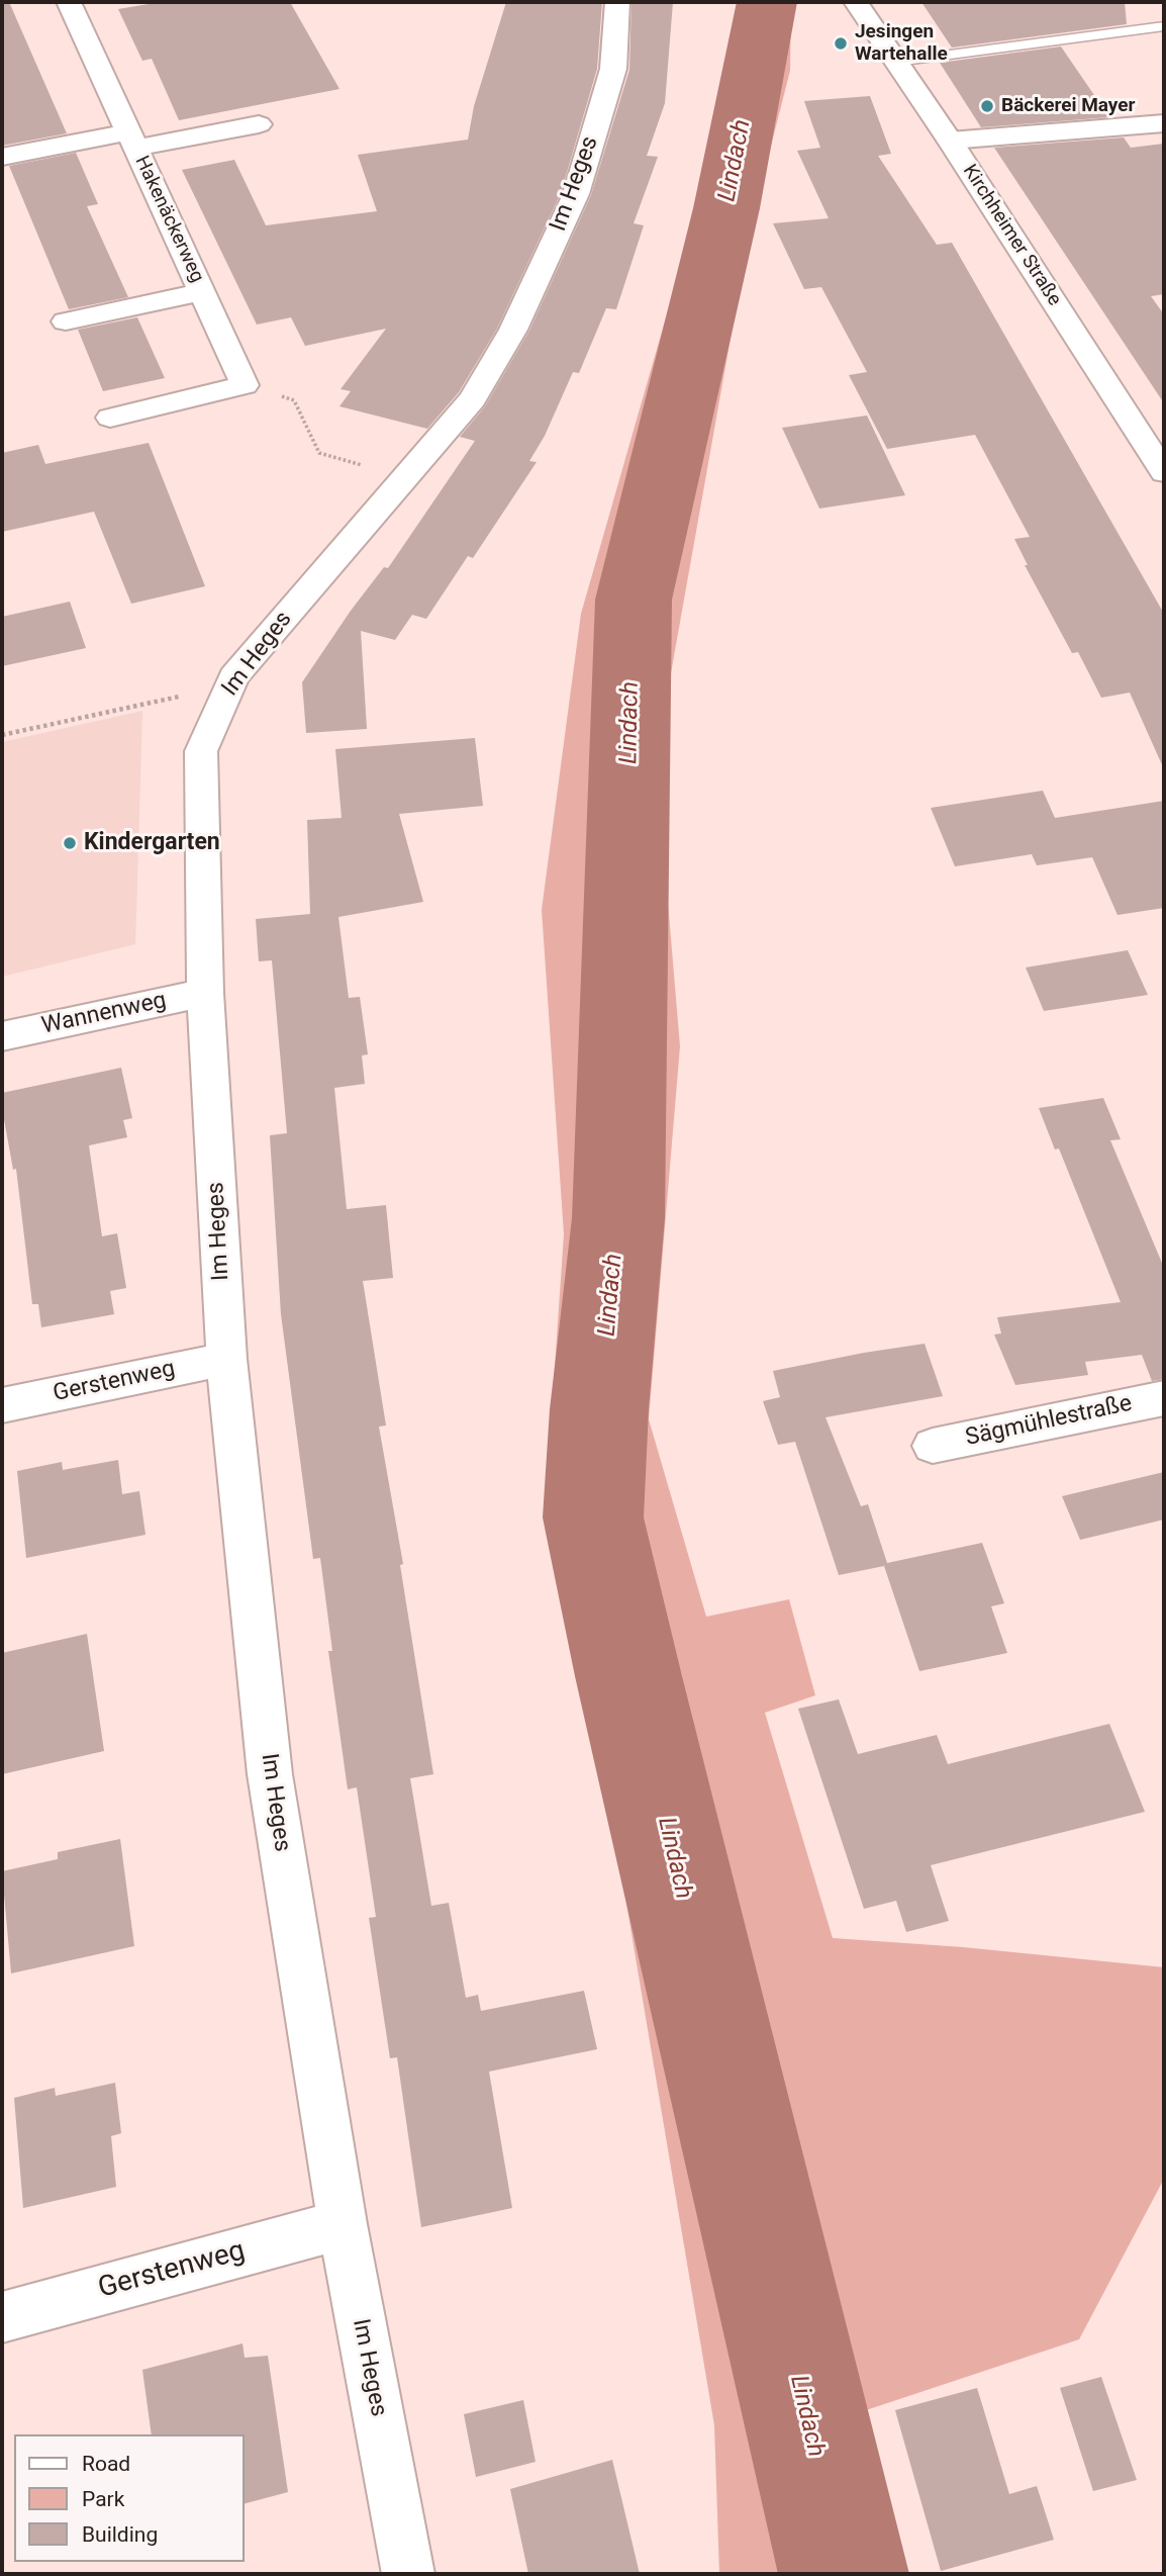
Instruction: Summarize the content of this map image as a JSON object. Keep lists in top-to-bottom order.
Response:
{
  "streets": {
    "street": [
      "Im Heges",
      "Hakenäckerweg",
      "Kirchheimer Straße",
      "Wannenweg",
      "Gerstenweg",
      "Sägmühlestraße"
    ]
  },
  "crossings": [
    ["Im Heges", "Wannenweg"],
    ["Im Heges", "Gerstenweg"]
  ],
  "water": ["Lindach"],
  "places": ["Jesingen Wartehalle", "Bäckerei Mayer", "Kindergarten"],
  "legend": ["Road", "Park", "Building"]
}
